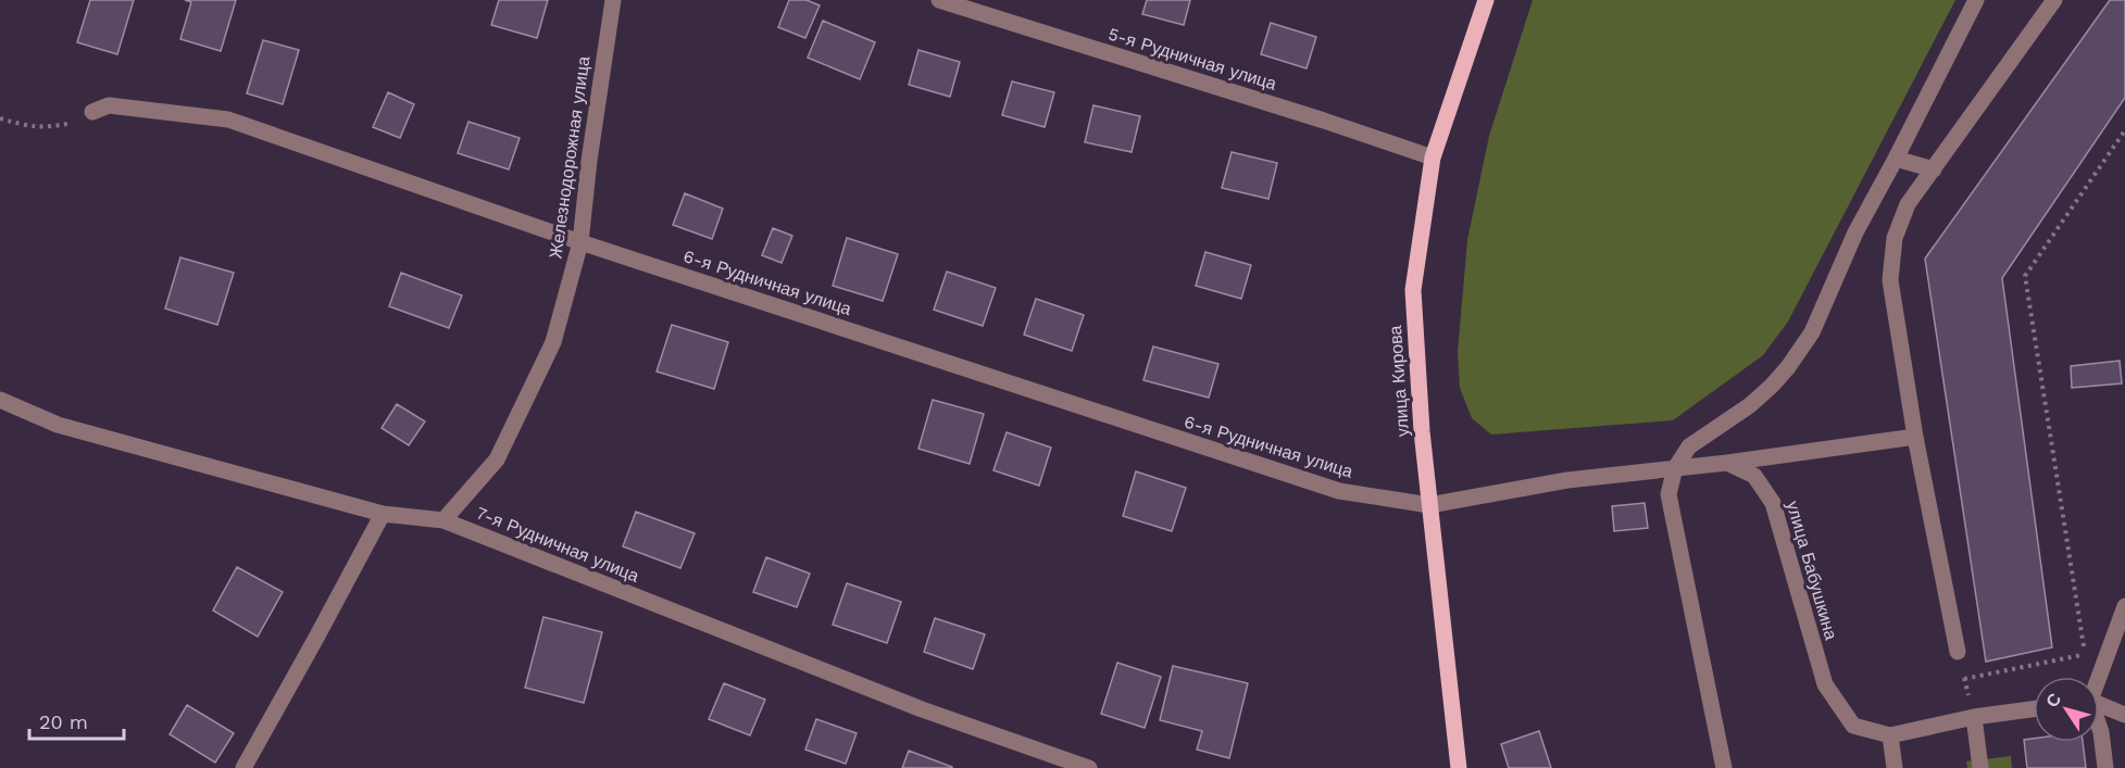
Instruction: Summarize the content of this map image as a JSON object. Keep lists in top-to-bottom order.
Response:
{
  "streets": {
    "main road": ["улица Кирова"],
    "street": [
      "5-я Рудничная улица",
      "Железнодорожная улица",
      "6-я Рудничная улица",
      "7-я Рудничная улица",
      "улица Бабушкина"
    ]
  },
  "crossings": [
    ["5-я Рудничная улица", "улица Кирова"],
    ["Железнодорожная улица", "6-я Рудничная улица"],
    ["Железнодорожная улица", "7-я Рудничная улица"],
    ["6-я Рудничная улица", "улица Кирова"]
  ],
  "scale_bar": "20 m",
  "north": "top left"
}
